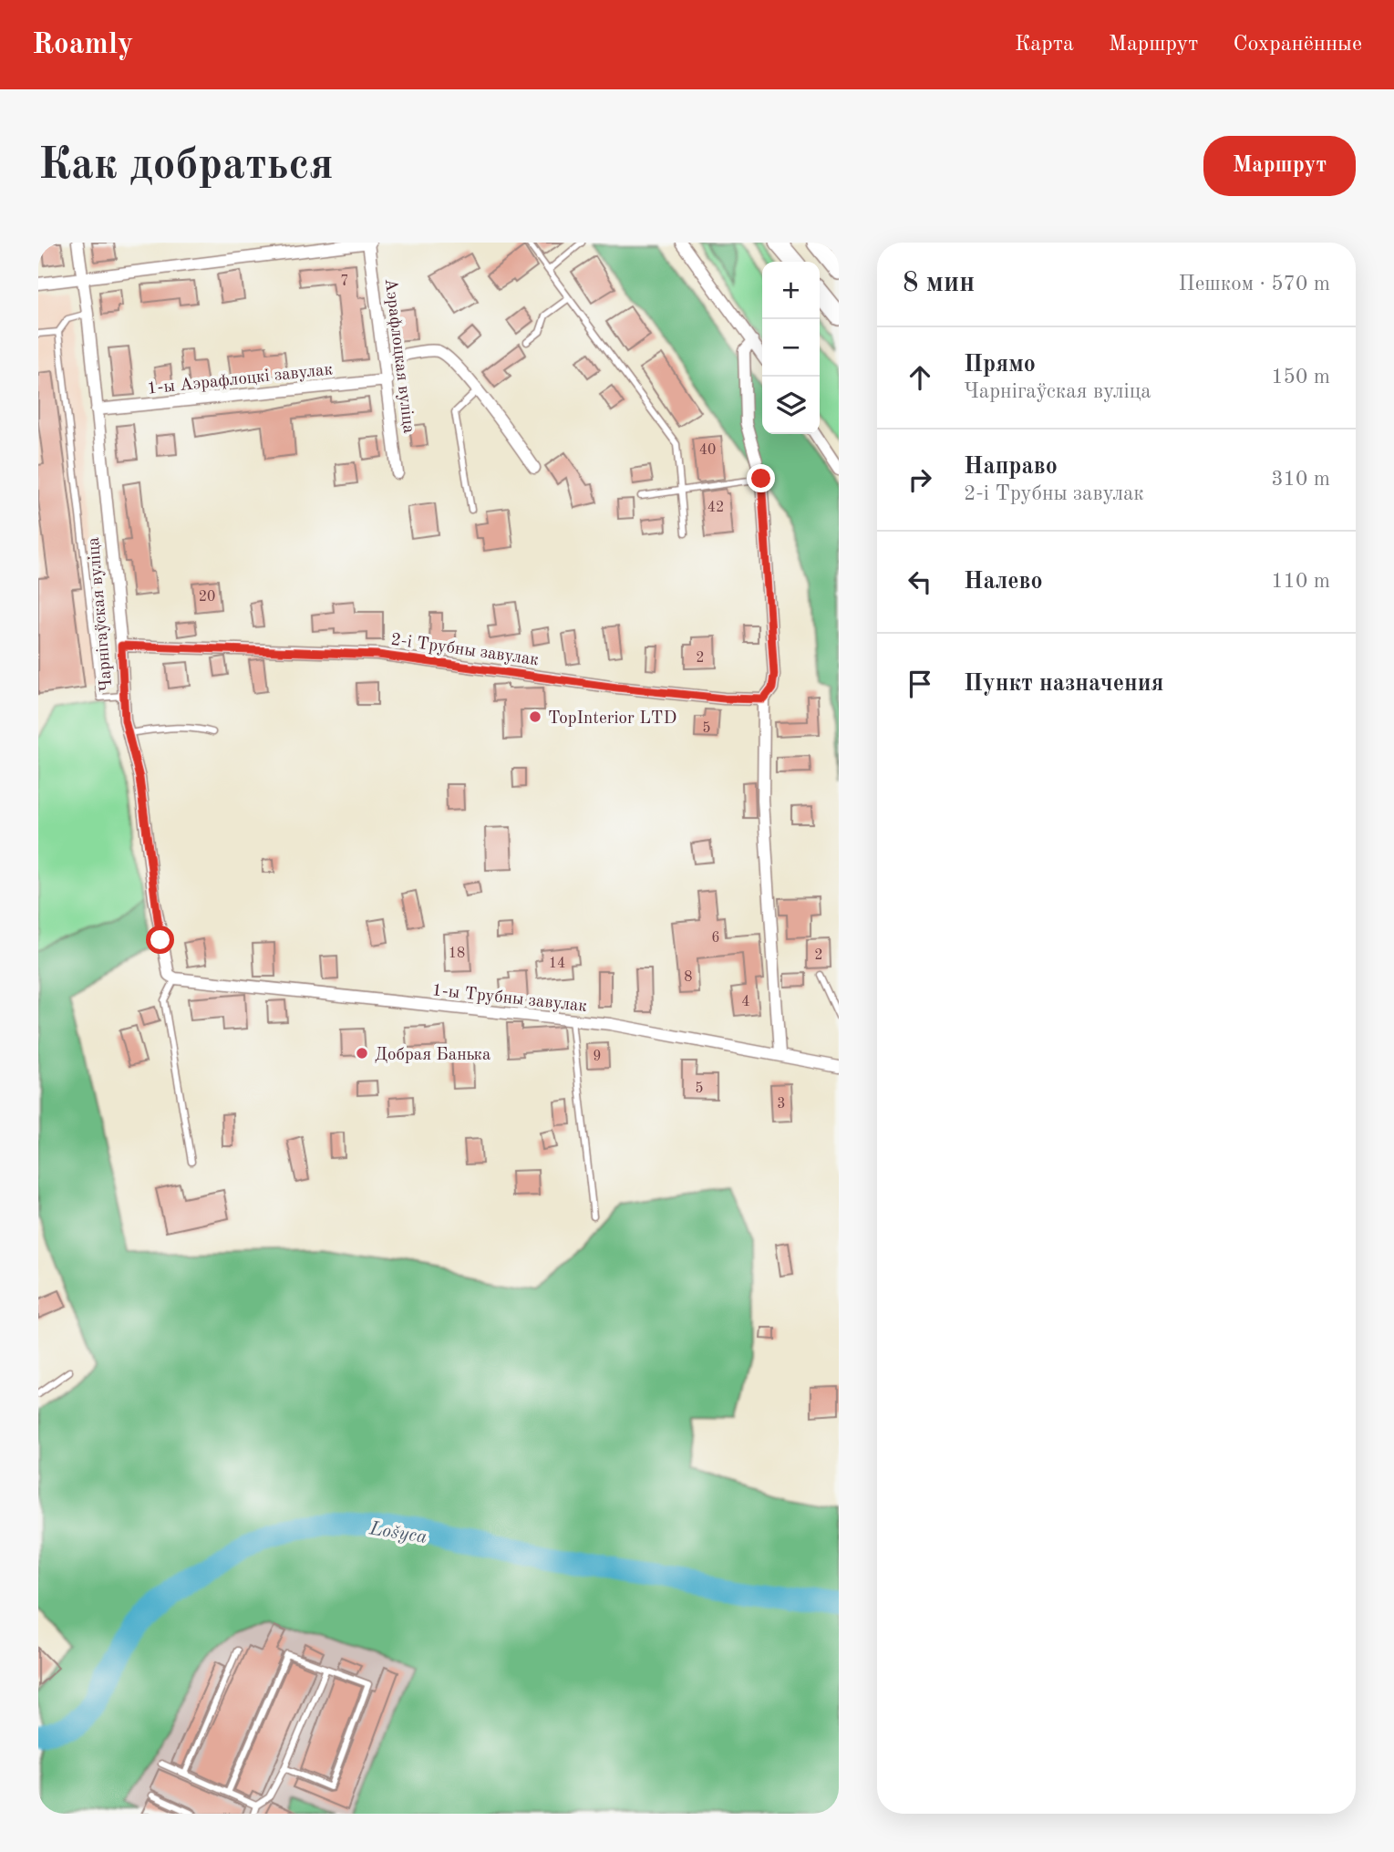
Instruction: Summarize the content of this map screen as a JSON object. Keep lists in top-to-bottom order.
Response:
{
  "streets": {
    "street": [
      "Аэрафлоцкая вуліца",
      "1-ы Аэрафлоцкі завулак",
      "Чарнігаўская вуліца",
      "2-і Трубны завулак",
      "1-ы Трубны завулак"
    ]
  },
  "crossings": [
    ["Аэрафлоцкая вуліца", "1-ы Аэрафлоцкі завулак"],
    ["1-ы Аэрафлоцкі завулак", "Чарнігаўская вуліца"],
    ["Чарнігаўская вуліца", "2-і Трубны завулак"],
    ["Чарнігаўская вуліца", "1-ы Трубны завулак"]
  ],
  "water": ["Lošyca"],
  "places": ["TopInterior LTD", "Добрая Банька"],
  "house_numbers": [
    "7",
    "40",
    "42",
    "20",
    "2",
    "5",
    "6",
    "18",
    "2",
    "14",
    "8",
    "4",
    "9",
    "5",
    "3"
  ],
  "page": {
    "header": "Roamly",
    "nav": ["Карта", "Маршрут", "Сохранённые"],
    "buttons": "Маршрут",
    "title": "Как добраться",
    "heading": ["8 мин", "Пешком · 570 m"],
    "map_buttons": ["+", "−"],
    "list": [
      ["Прямо", "Чарнігаўская вуліца", "150 m"],
      ["Направо", "2-і Трубны завулак", "310 m"],
      ["Налево", "110 m"],
      "Пункт назначения"
    ]
  }
}
